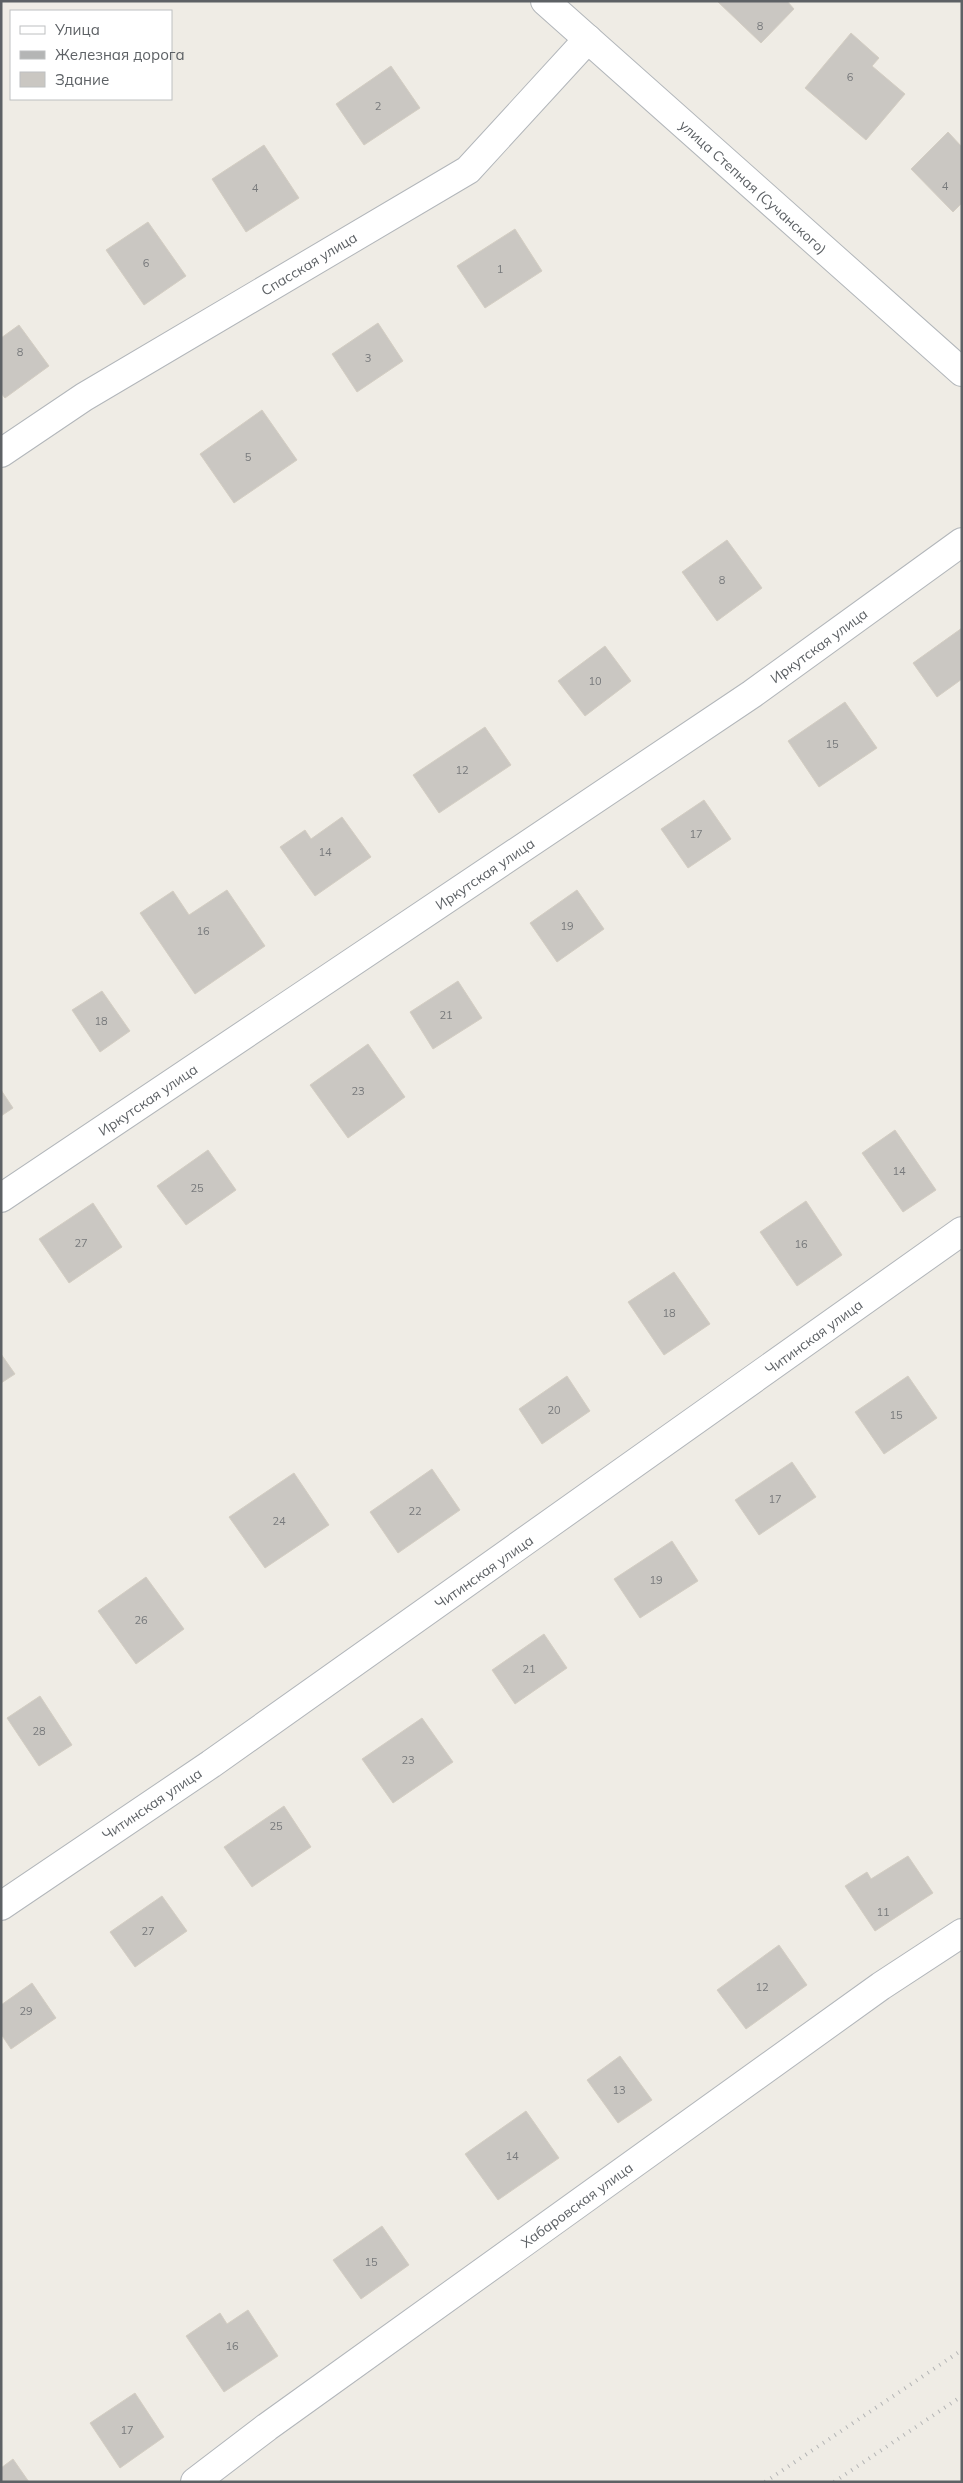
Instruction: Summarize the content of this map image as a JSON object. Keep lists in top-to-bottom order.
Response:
{
  "streets": {
    "street": [
      "улица Степная (Сучанского)",
      "Спасская улица",
      "Иркутская улица",
      "Читинская улица",
      "Хабаровская улица"
    ]
  },
  "crossings": [
    ["улица Степная (Сучанского)", "Спасская улица"]
  ],
  "house_numbers": [
    "8",
    "6",
    "2",
    "4",
    "4",
    "6",
    "1",
    "8",
    "3",
    "5",
    "8",
    "10",
    "15",
    "12",
    "17",
    "14",
    "19",
    "16",
    "21",
    "18",
    "23",
    "14",
    "25",
    "27",
    "16",
    "18",
    "20",
    "15",
    "17",
    "22",
    "24",
    "19",
    "26",
    "21",
    "28",
    "23",
    "25",
    "11",
    "27",
    "12",
    "29",
    "13",
    "14",
    "15",
    "16",
    "17"
  ],
  "legend": ["Улица", "Железная дорога", "Здание"]
}
